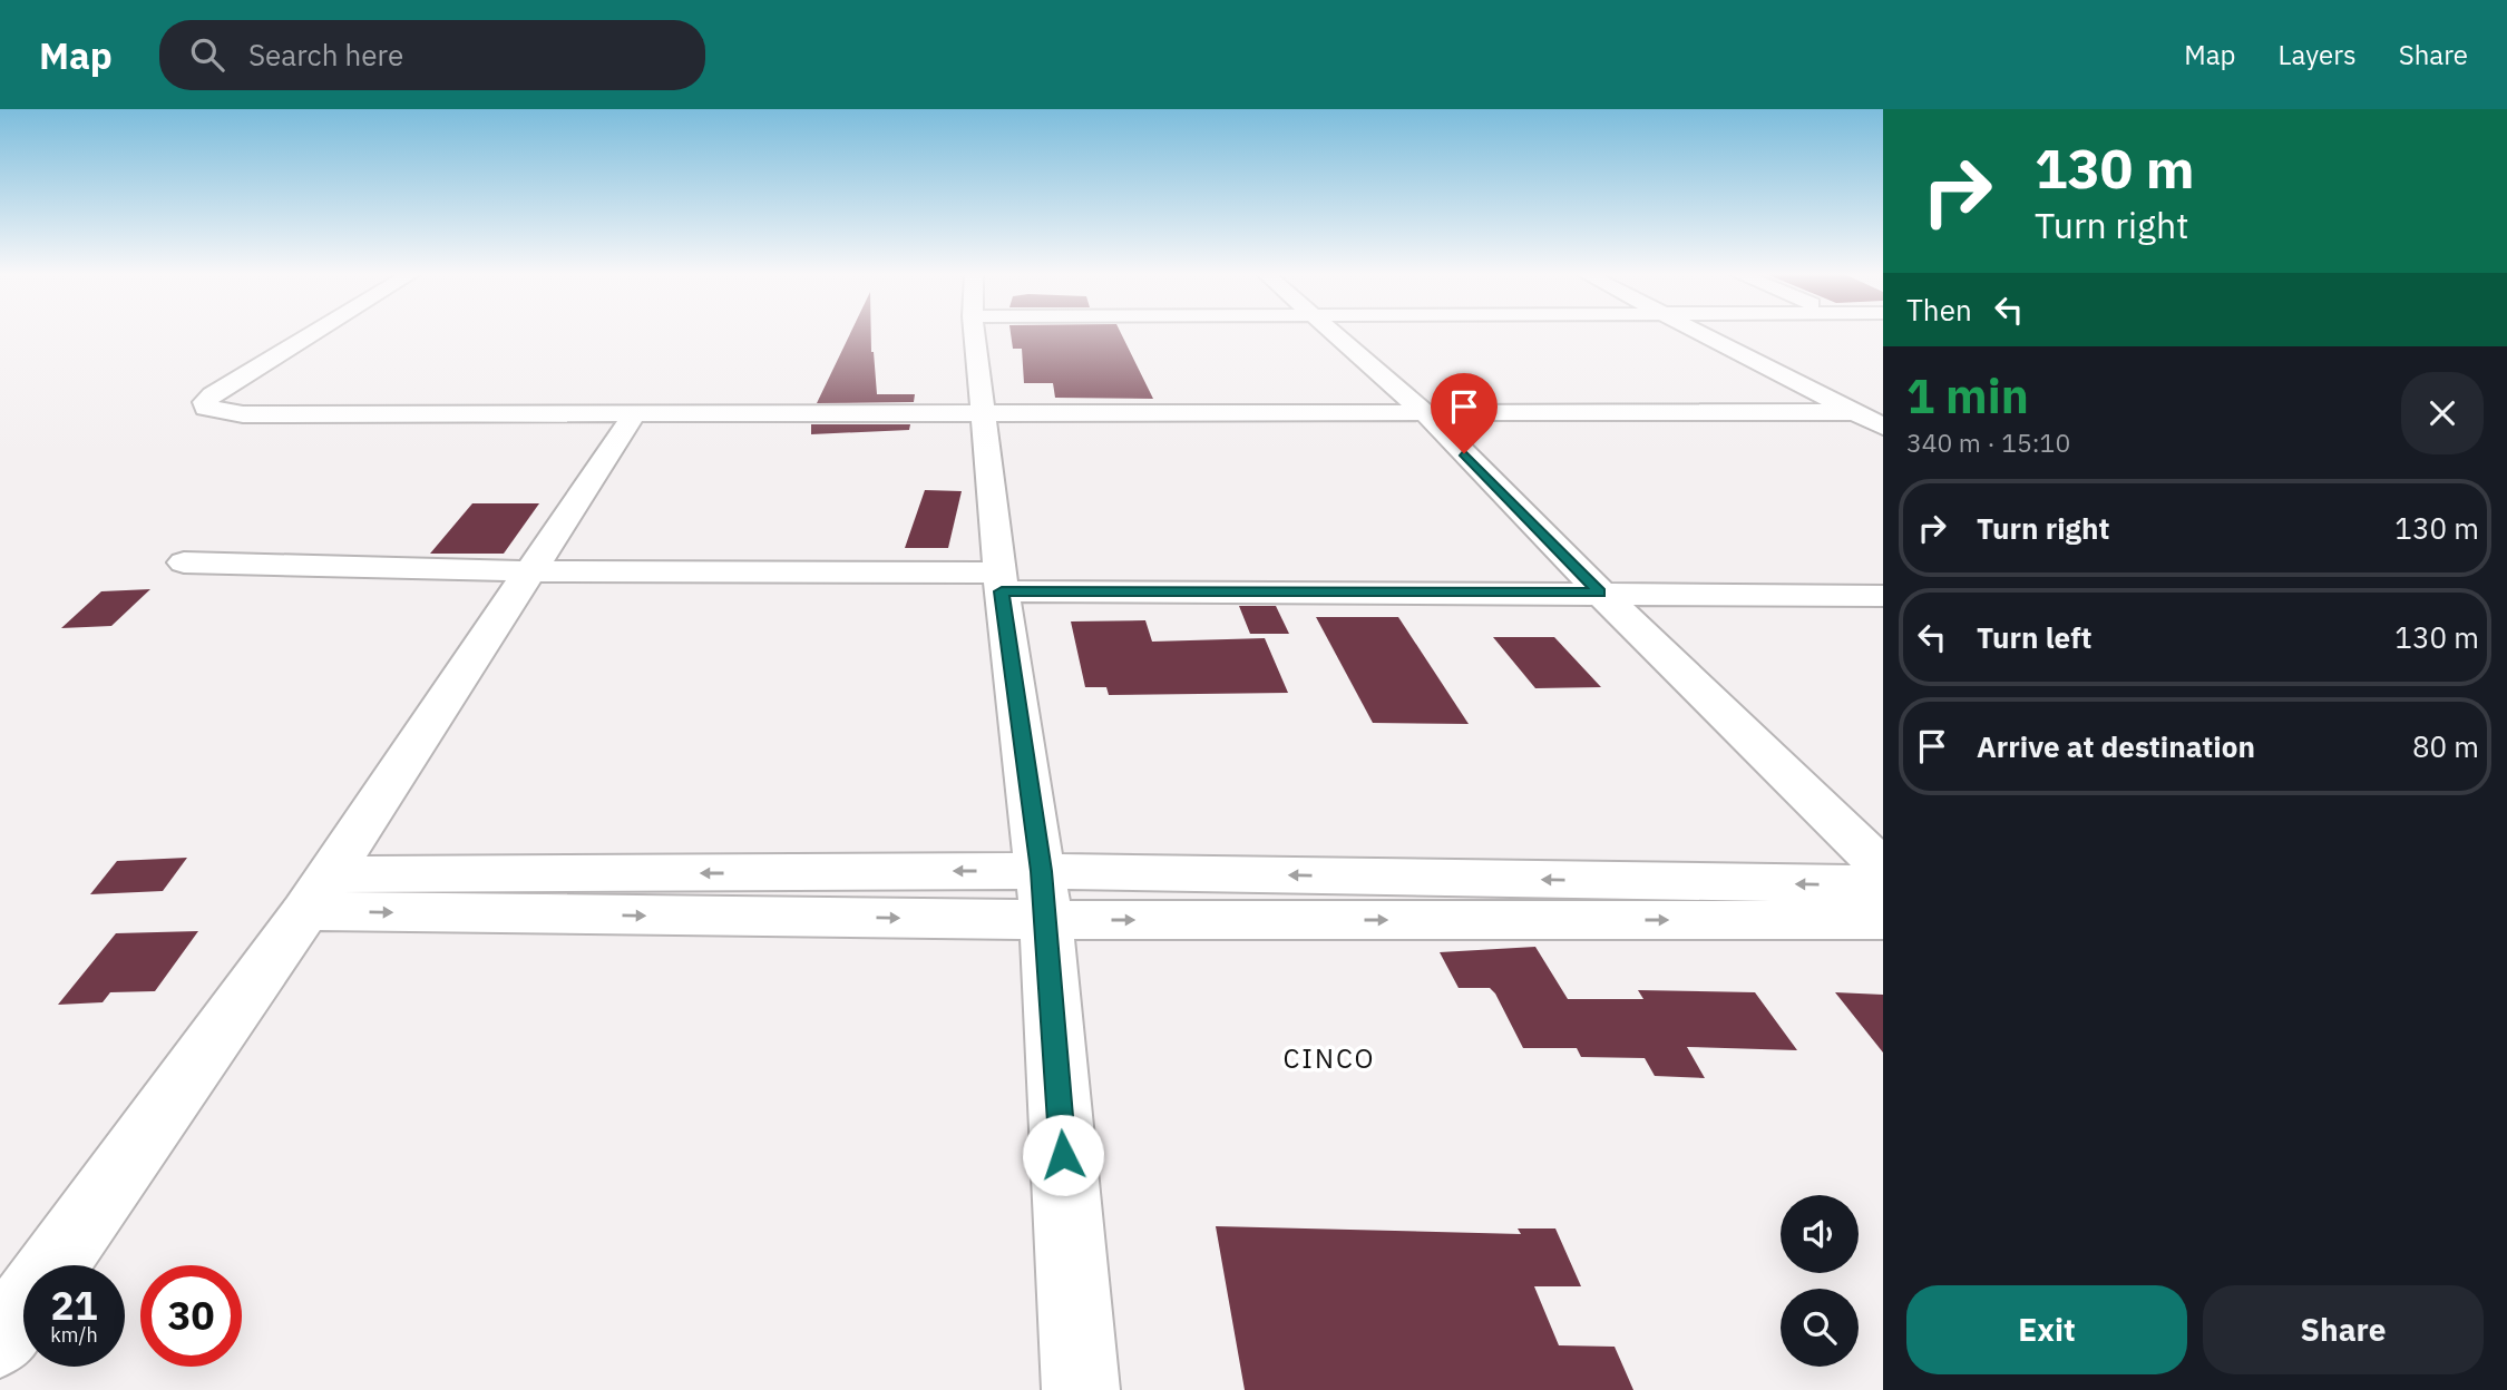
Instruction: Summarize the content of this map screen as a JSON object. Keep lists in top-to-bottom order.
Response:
{
  "districts": ["CINCO"],
  "page": {
    "header": "Map",
    "search": "Search here",
    "nav": ["Map", "Layers", "Share"],
    "turn": ["130 m", "Turn right"],
    "then": "Then",
    "heading": ["1 min", "340 m · 15:10"],
    "list": [
      {
        "name": "Turn right",
        "value": "130 m"
      },
      {
        "name": "Turn left",
        "value": "130 m"
      },
      {
        "name": "Arrive at destination",
        "value": "80 m"
      }
    ],
    "speed": "21 km/h",
    "limit": "30",
    "buttons": ["Exit", "Share"]
  }
}
